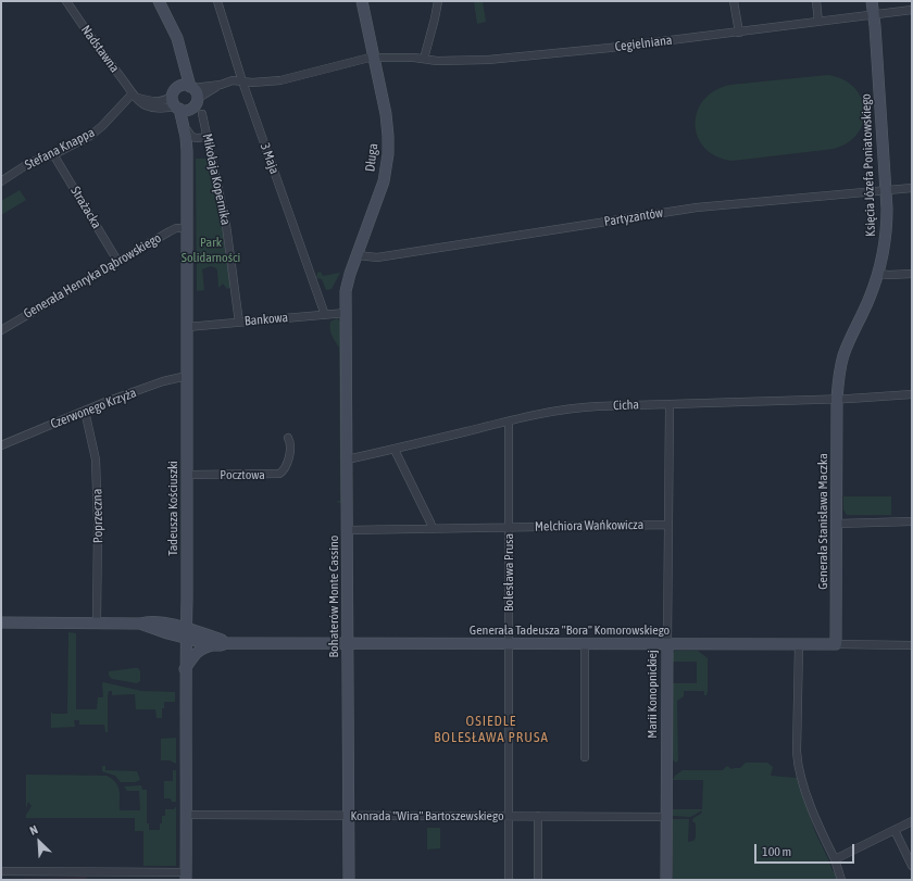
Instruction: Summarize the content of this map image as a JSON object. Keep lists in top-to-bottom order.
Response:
{
  "streets": {
    "street": [
      "Cegielniana",
      "Nadstawna",
      "Stefana Knappa",
      "Długa",
      "3 Maja",
      "Księcia Józefa Poniatowskiego",
      "Mikołaja Kopernika",
      "Strażacka",
      "Partyzantów",
      "Generała Henryka Dąbrowskiego",
      "Bankowa",
      "Cicha",
      "Czerwonego Krzyża",
      "Pocztowa",
      "Tadeusza Kościuszki",
      "Poprzeczna",
      "Generała Stanisława Maczka",
      "Melchiora Wańkowicza",
      "Bolesława Prusa",
      "Bohaterów Monte Cassino",
      "Generała Tadeusza \"Bora\" Komorowskiego",
      "Marii Konopnickiej",
      "Konrada \"Wira\" Bartoszewskiego"
    ]
  },
  "crossings": [
    ["Cegielniana", "Nadstawna"],
    ["Cegielniana", "Długa"],
    ["Cegielniana", "3 Maja"],
    ["Cegielniana", "Księcia Józefa Poniatowskiego"],
    ["Cegielniana", "Tadeusza Kościuszki"],
    ["Nadstawna", "Stefana Knappa"],
    ["Nadstawna", "Tadeusza Kościuszki"],
    ["Stefana Knappa", "Strażacka"],
    ["Długa", "Partyzantów"],
    ["Długa", "Bankowa"],
    ["Długa", "Bohaterów Monte Cassino"],
    ["3 Maja", "Bankowa"],
    ["Księcia Józefa Poniatowskiego", "Partyzantów"],
    ["Księcia Józefa Poniatowskiego", "Cicha"],
    ["Księcia Józefa Poniatowskiego", "Generała Stanisława Maczka"],
    ["Mikołaja Kopernika", "Bankowa"],
    ["Strażacka", "Generała Henryka Dąbrowskiego"],
    ["Generała Henryka Dąbrowskiego", "Tadeusza Kościuszki"],
    ["Bankowa", "Tadeusza Kościuszki"],
    ["Bankowa", "Bohaterów Monte Cassino"],
    ["Cicha", "Generała Stanisława Maczka"],
    ["Cicha", "Bolesława Prusa"],
    ["Cicha", "Bohaterów Monte Cassino"],
    ["Cicha", "Marii Konopnickiej"],
    ["Czerwonego Krzyża", "Tadeusza Kościuszki"],
    ["Czerwonego Krzyża", "Poprzeczna"],
    ["Pocztowa", "Tadeusza Kościuszki"],
    ["Tadeusza Kościuszki", "Generała Tadeusza \"Bora\" Komorowskiego"],
    ["Tadeusza Kościuszki", "Konrada \"Wira\" Bartoszewskiego"],
    ["Generała Stanisława Maczka", "Generała Tadeusza \"Bora\" Komorowskiego"],
    ["Melchiora Wańkowicza", "Bolesława Prusa"],
    ["Melchiora Wańkowicza", "Bohaterów Monte Cassino"],
    ["Melchiora Wańkowicza", "Marii Konopnickiej"],
    ["Bolesława Prusa", "Generała Tadeusza \"Bora\" Komorowskiego"],
    ["Bolesława Prusa", "Konrada \"Wira\" Bartoszewskiego"],
    ["Bohaterów Monte Cassino", "Generała Tadeusza \"Bora\" Komorowskiego"],
    ["Bohaterów Monte Cassino", "Konrada \"Wira\" Bartoszewskiego"],
    ["Generała Tadeusza \"Bora\" Komorowskiego", "Marii Konopnickiej"],
    ["Marii Konopnickiej", "Konrada \"Wira\" Bartoszewskiego"]
  ],
  "districts": ["OSIEDLE BOLESŁAWA PRUSA"],
  "parks": ["Park Solidarności"],
  "scale_bar": "100 m",
  "north": "top left"
}
